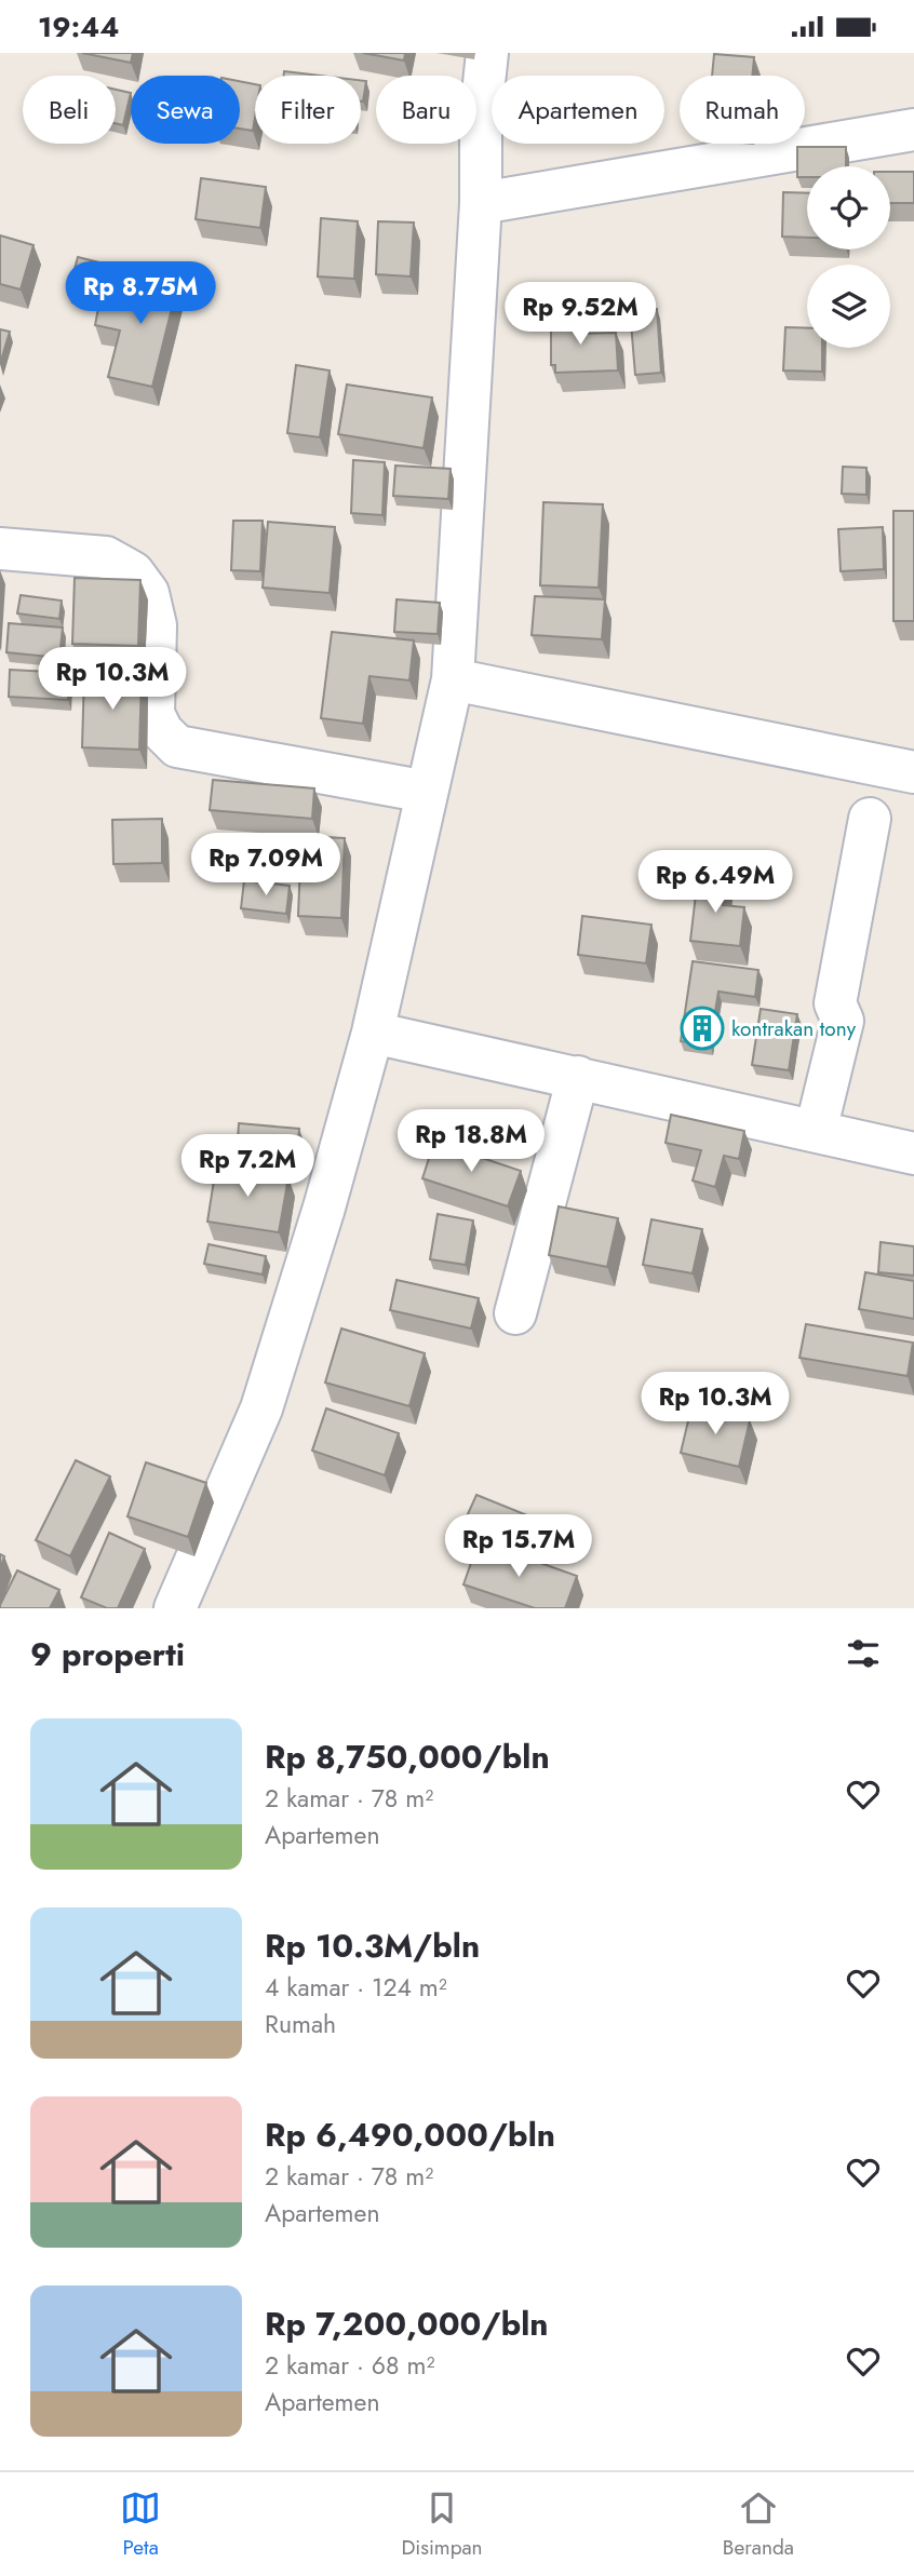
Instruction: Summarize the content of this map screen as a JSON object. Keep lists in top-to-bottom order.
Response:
{
  "places": {
    "building": ["kontrakan tony"]
  },
  "page": {
    "status": "19:44",
    "chip": [
      "Beli",
      "Sewa",
      "Filter",
      "Baru",
      "Apartemen",
      "Rumah"
    ],
    "price": [
      "Rp 8.75M",
      "Rp 9.52M",
      "Rp 10.3M",
      "Rp 7.09M",
      "Rp 6.49M",
      "Rp 18.8M",
      "Rp 7.2M",
      "Rp 10.3M",
      "Rp 15.7M"
    ],
    "heading": "9 properti",
    "list": [
      {
        "name": "Rp 8,750,000/bln",
        "note": "2 kamar · 78 m² · Apartemen"
      },
      {
        "name": "Rp 10.3M/bln",
        "note": "4 kamar · 124 m² · Rumah"
      },
      {
        "name": "Rp 6,490,000/bln",
        "note": "2 kamar · 78 m² · Apartemen"
      },
      {
        "name": "Rp 7,200,000/bln",
        "note": "2 kamar · 68 m² · Apartemen"
      }
    ],
    "tabs": ["Peta", "Disimpan", "Beranda"]
  }
}
